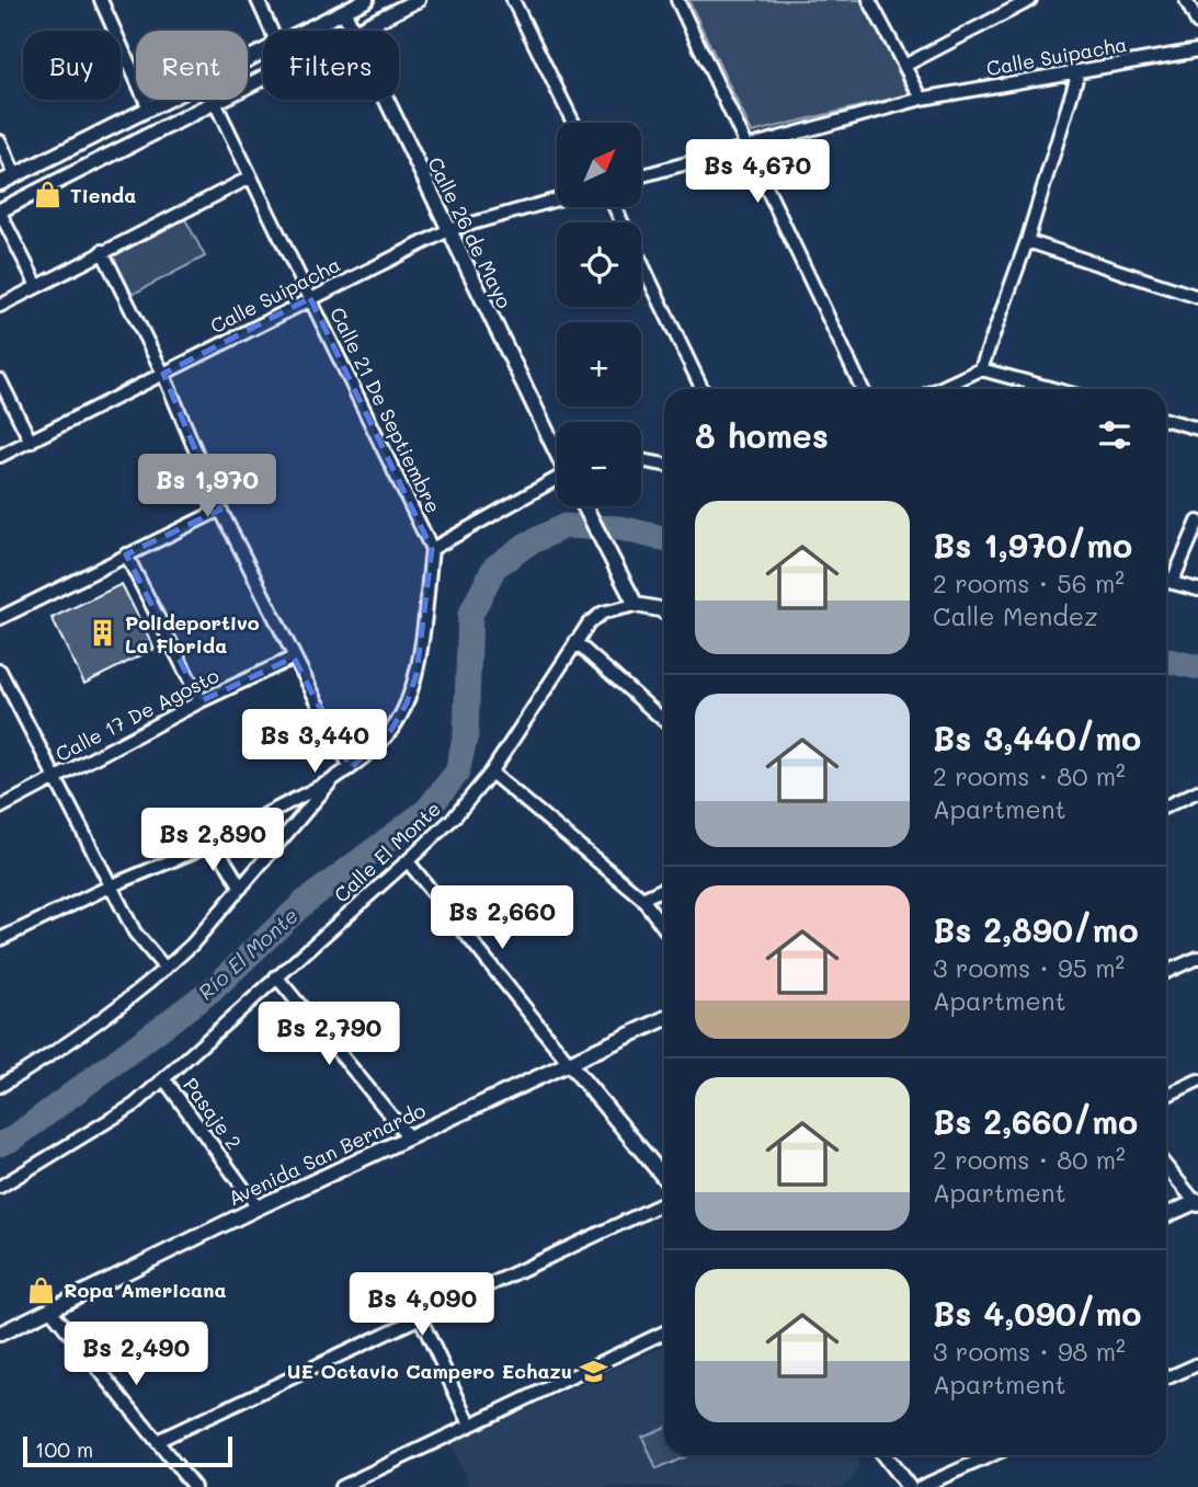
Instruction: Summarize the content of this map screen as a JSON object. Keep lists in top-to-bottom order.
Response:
{
  "streets": {
    "street": [
      "Calle Suipacha",
      "Calle 26 de Mayo",
      "Calle 21 De Septiembre",
      "Calle 17 De Agosto",
      "Calle El Monte",
      "Pasaje 2",
      "Avenida San Bernardo"
    ]
  },
  "crossings": [
    ["Calle Suipacha", "Calle 26 de Mayo"],
    ["Calle Suipacha", "Calle 21 De Septiembre"],
    ["Calle El Monte", "Pasaje 2"],
    ["Pasaje 2", "Avenida San Bernardo"]
  ],
  "water": ["Río El Monte"],
  "places": {
    "shop": ["Tienda", "Ropa Americana"],
    "building": ["Polideportivo La Florida"],
    "school or university": ["UE Octavio Campero Echazu"]
  },
  "scale_bar": "100 m",
  "north": "top right",
  "page": {
    "chip": ["Buy", "Rent", "Filters"],
    "map_buttons": ["+", "−"],
    "price": [
      "Bs 4,670",
      "Bs 1,970",
      "Bs 3,440",
      "Bs 2,890",
      "Bs 2,660",
      "Bs 2,790",
      "Bs 4,090",
      "Bs 2,490"
    ],
    "heading": "8 homes",
    "list": [
      {
        "name": "Bs 1,970/mo",
        "note": "2 rooms · 56 m² · Calle Mendez"
      },
      {
        "name": "Bs 3,440/mo",
        "note": "2 rooms · 80 m² · Apartment"
      },
      {
        "name": "Bs 2,890/mo",
        "note": "3 rooms · 95 m² · Apartment"
      },
      {
        "name": "Bs 2,660/mo",
        "note": "2 rooms · 80 m² · Apartment"
      },
      {
        "name": "Bs 4,090/mo",
        "note": "3 rooms · 98 m² · Apartment"
      }
    ],
    "scale": "100 m"
  }
}
